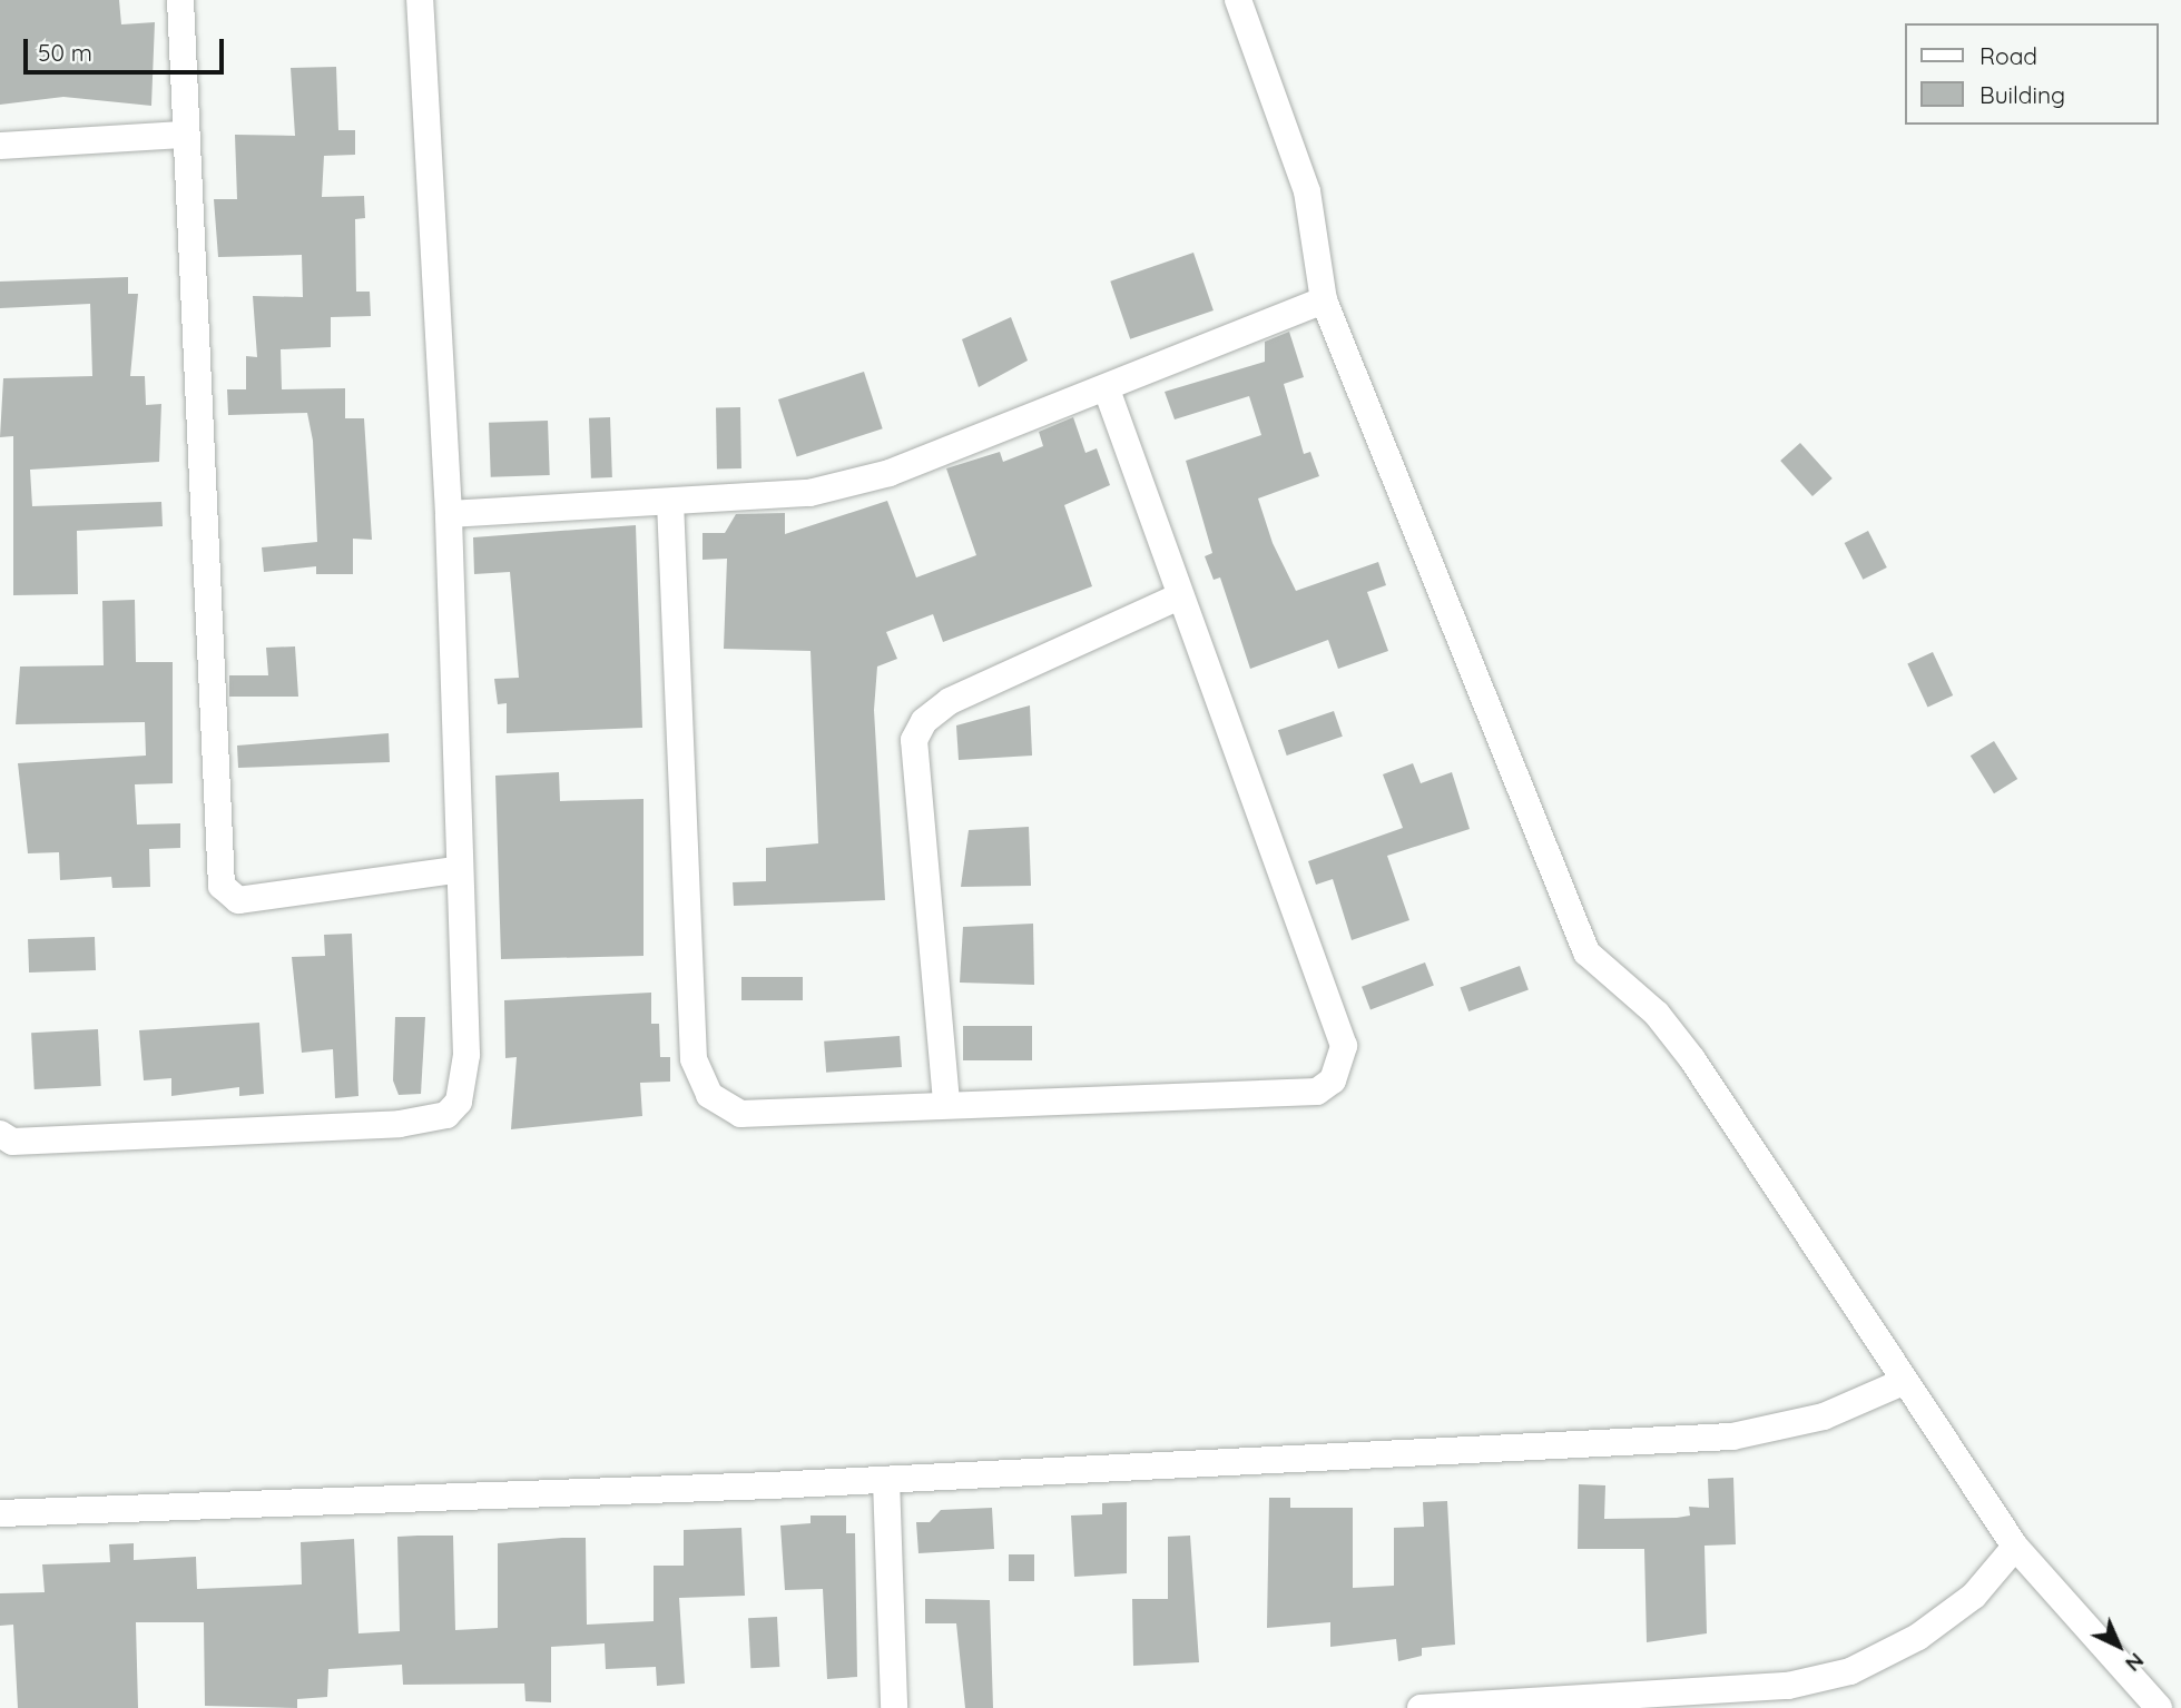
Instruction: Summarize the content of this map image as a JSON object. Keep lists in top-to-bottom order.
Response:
{
  "legend": ["Road", "Building"],
  "scale_bar": "50 m",
  "north": "bottom right"
}
